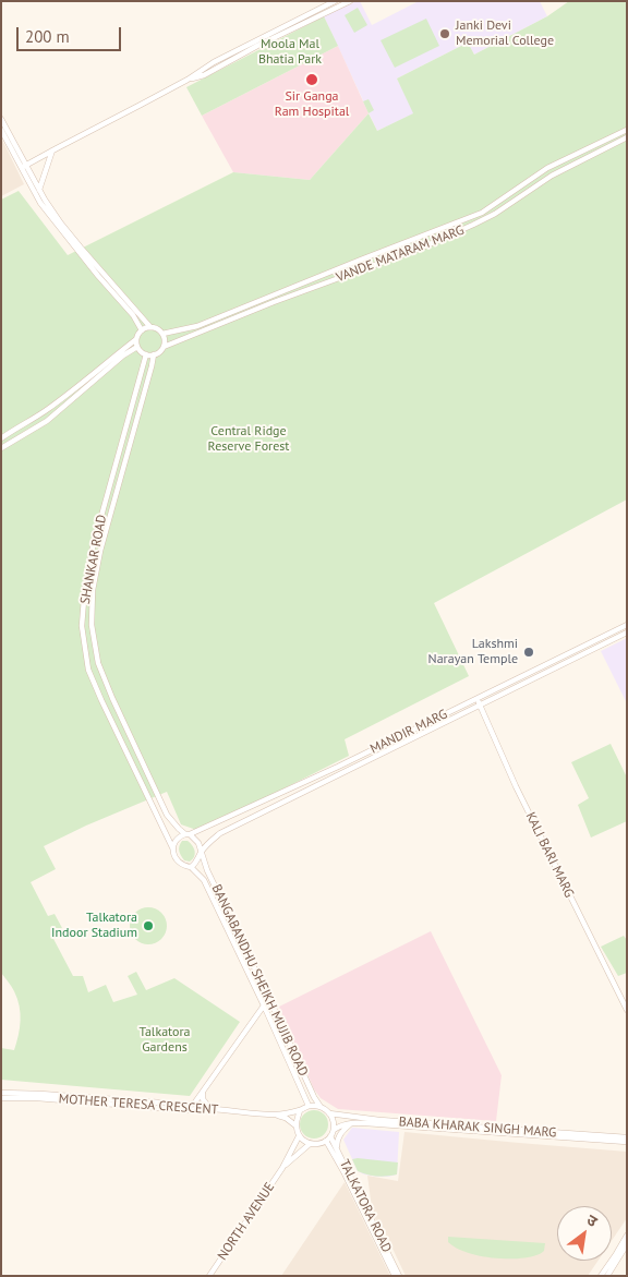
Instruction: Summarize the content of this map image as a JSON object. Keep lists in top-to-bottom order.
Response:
{
  "streets": {
    "main road": [
      "VANDE MATARAM MARG",
      "SHANKAR ROAD",
      "MANDIR MARG",
      "KALI BARI MARG",
      "BANGABANDHU SHEIKH MUJIB ROAD",
      "MOTHER TERESA CRESCENT",
      "BABA KHARAK SINGH MARG",
      "TALKATORA ROAD",
      "NORTH AVENUE"
    ]
  },
  "crossings": [
    ["VANDE MATARAM MARG", "SHANKAR ROAD"],
    ["SHANKAR ROAD", "MANDIR MARG"],
    ["SHANKAR ROAD", "BANGABANDHU SHEIKH MUJIB ROAD"],
    ["MANDIR MARG", "KALI BARI MARG"],
    ["MANDIR MARG", "BANGABANDHU SHEIKH MUJIB ROAD"],
    ["BANGABANDHU SHEIKH MUJIB ROAD", "MOTHER TERESA CRESCENT"],
    ["BANGABANDHU SHEIKH MUJIB ROAD", "BABA KHARAK SINGH MARG"],
    ["BANGABANDHU SHEIKH MUJIB ROAD", "TALKATORA ROAD"],
    ["BANGABANDHU SHEIKH MUJIB ROAD", "NORTH AVENUE"],
    ["MOTHER TERESA CRESCENT", "BABA KHARAK SINGH MARG"],
    ["MOTHER TERESA CRESCENT", "TALKATORA ROAD"],
    ["MOTHER TERESA CRESCENT", "NORTH AVENUE"],
    ["BABA KHARAK SINGH MARG", "TALKATORA ROAD"],
    ["BABA KHARAK SINGH MARG", "NORTH AVENUE"],
    ["TALKATORA ROAD", "NORTH AVENUE"]
  ],
  "parks": ["Moola Mal Bhatia Park", "Central Ridge Reserve Forest", "Talkatora Gardens"],
  "places": [
    "Janki Devi Memorial College",
    "Sir Ganga Ram Hospital",
    "Lakshmi Narayan Temple",
    "Talkatora Indoor Stadium"
  ],
  "scale_bar": "200 m",
  "north": "top right"
}
